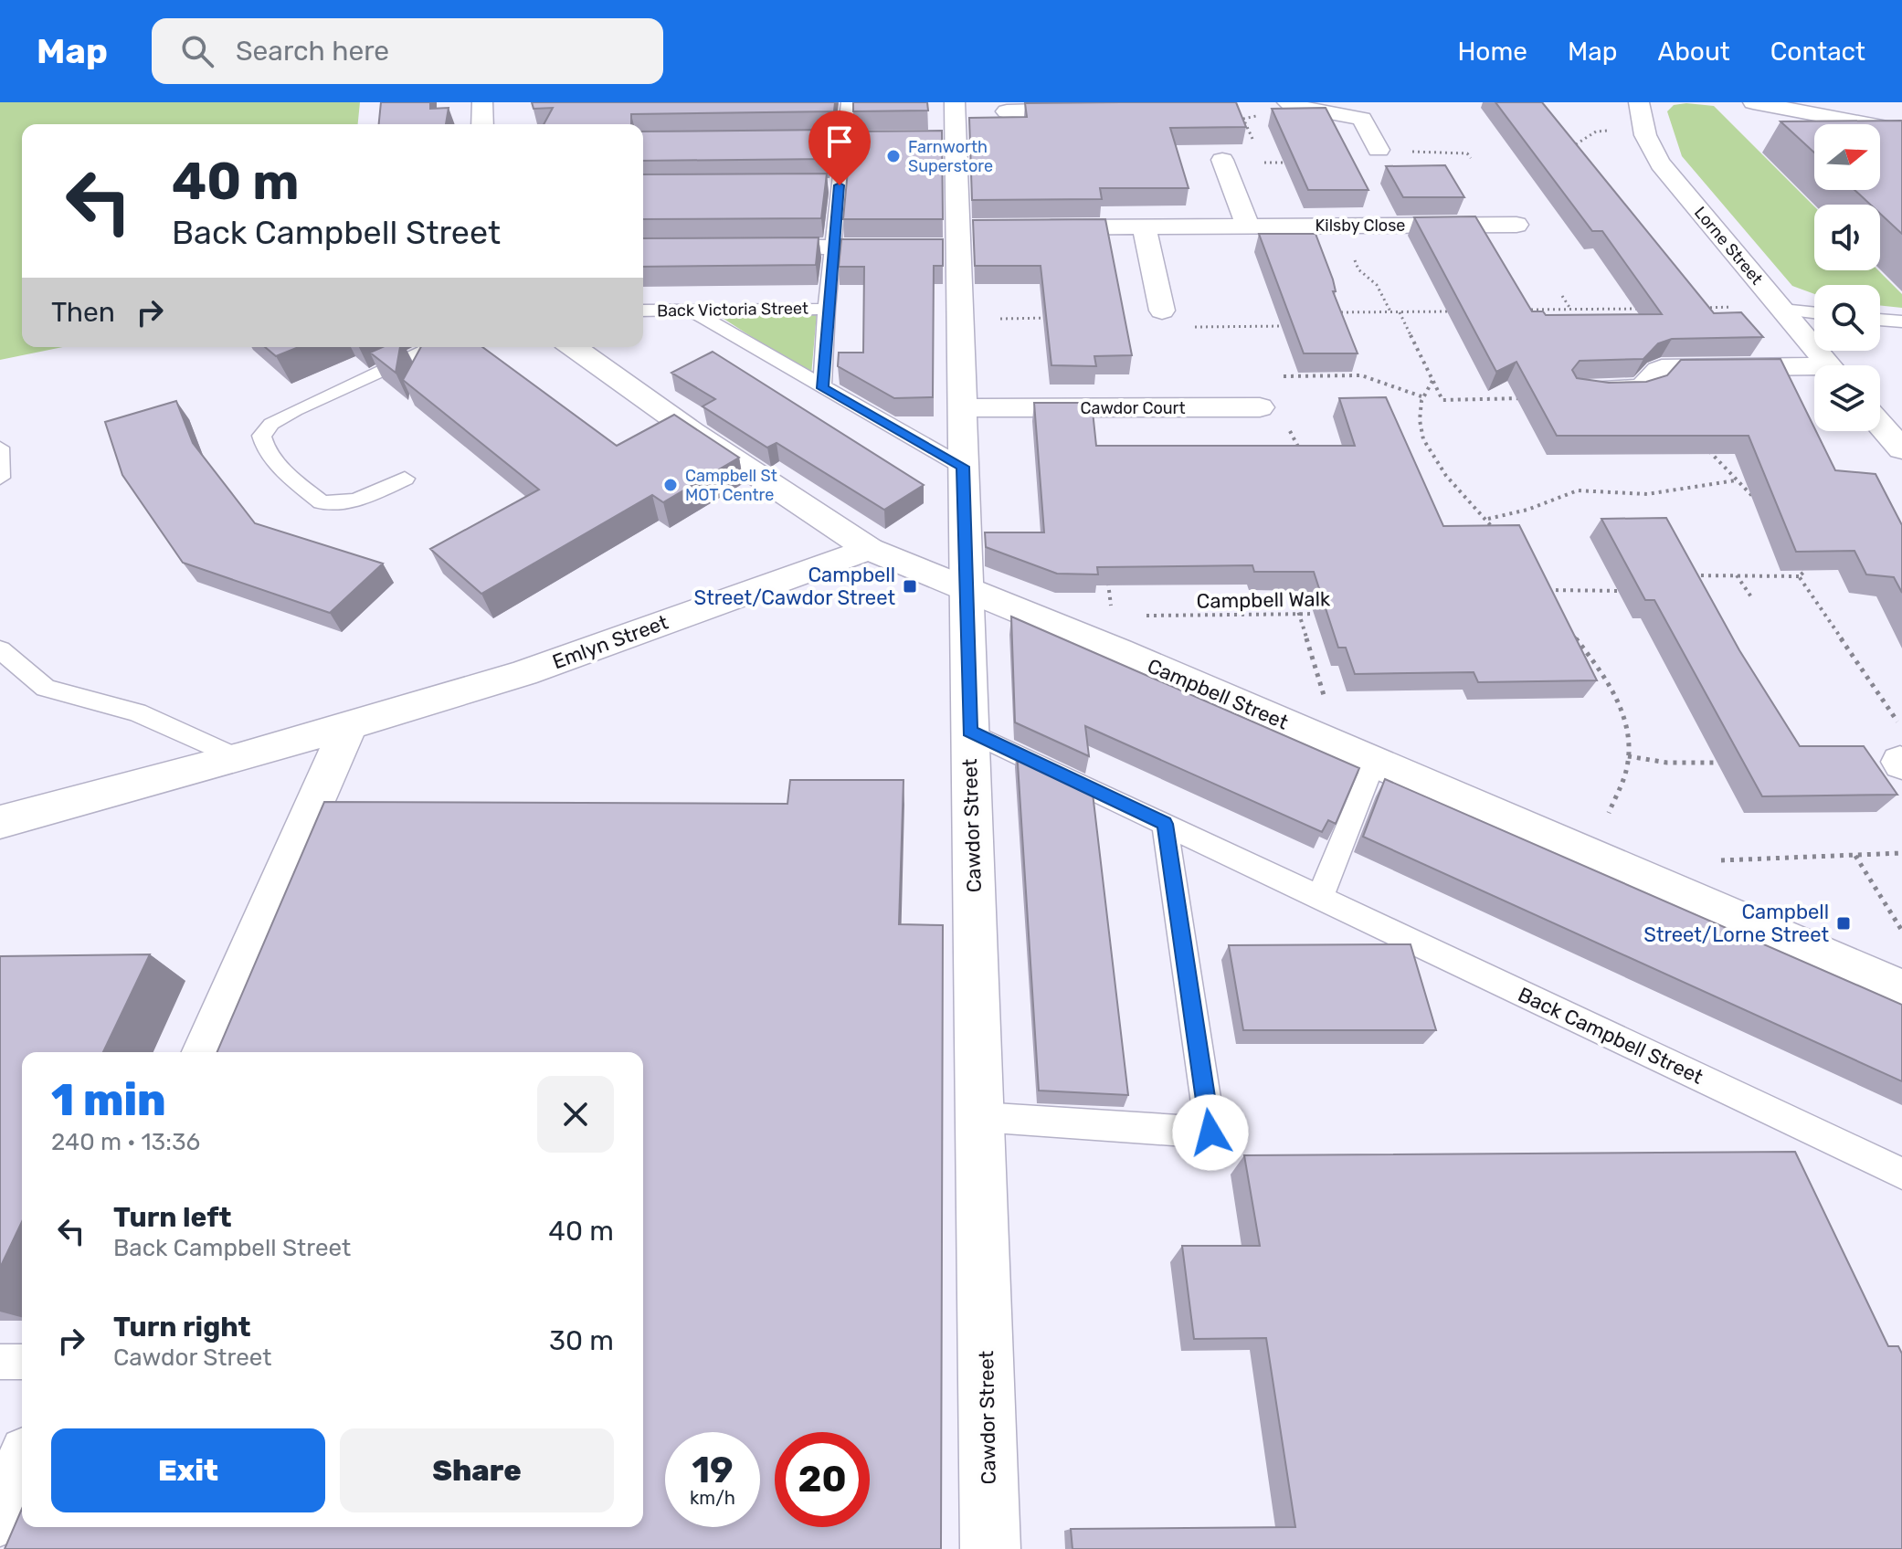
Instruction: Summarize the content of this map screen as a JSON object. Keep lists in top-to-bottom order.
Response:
{
  "streets": {
    "street": [
      "Kilsby Close",
      "Lorne Street",
      "Cawdor Court",
      "Emlyn Street",
      "Campbell Street",
      "Cawdor Street"
    ],
    "lane": ["Back Victoria Street", "Back Campbell Street"],
    "path": ["Campbell Walk"]
  },
  "crossings": [
    ["Cawdor Court", "Cawdor Street"],
    ["Campbell Walk", "Campbell Street"],
    ["Emlyn Street", "Campbell Street"],
    ["Campbell Street", "Cawdor Street"],
    ["Cawdor Street", "Back Campbell Street"]
  ],
  "places": {
    "other": ["Farnworth Superstore", "Campbell St MOT Centre"],
    "transit": ["Campbell Street/Cawdor Street", "Campbell Street/Lorne Street"]
  },
  "north": "right",
  "page": {
    "header": "Map",
    "search": "Search here",
    "nav": [
      "Home",
      "Map",
      "About",
      "Contact"
    ],
    "turn": ["40 m", "Back Campbell Street"],
    "then": "Then",
    "heading": ["1 min", "240 m · 13:36"],
    "list": [
      {
        "name": "Turn left",
        "note": "Back Campbell Street",
        "value": "40 m"
      },
      {
        "name": "Turn right",
        "note": "Cawdor Street",
        "value": "30 m"
      }
    ],
    "buttons": ["Exit", "Share"],
    "speed": "19 km/h",
    "limit": "20"
  }
}
